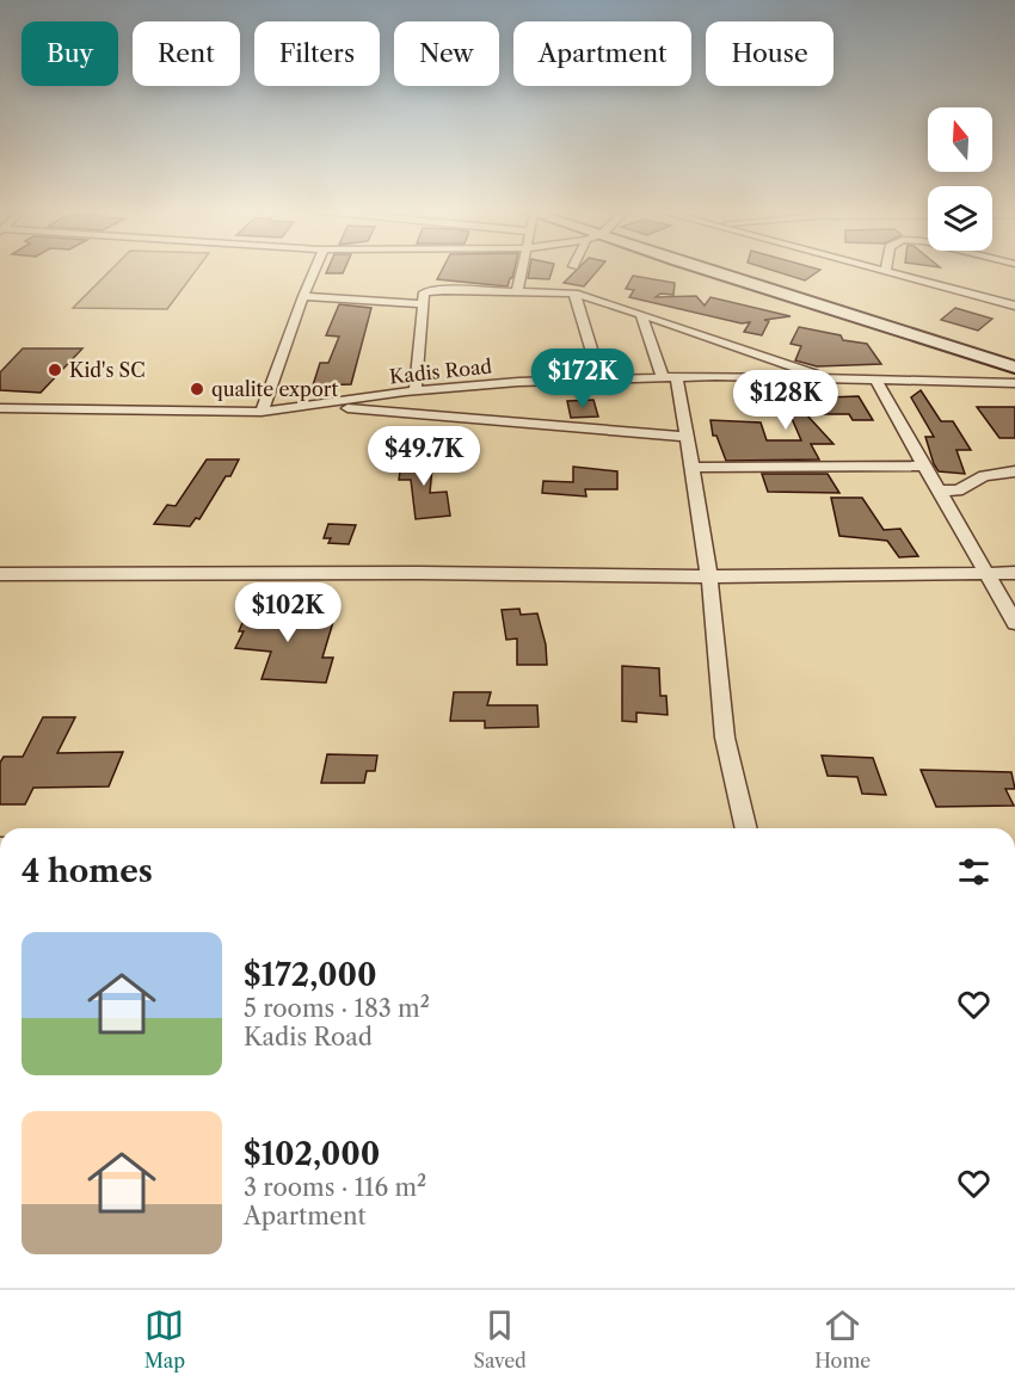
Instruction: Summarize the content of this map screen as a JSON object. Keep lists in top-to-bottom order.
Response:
{
  "streets": {
    "street": ["Kadis Road"]
  },
  "places": ["Kid's SC", "qualite export"],
  "north": "top",
  "page": {
    "chip": [
      "Buy",
      "Rent",
      "Filters",
      "New",
      "Apartment",
      "House"
    ],
    "price": [
      "$172K",
      "$128K",
      "$49.7K",
      "$102K"
    ],
    "heading": "4 homes",
    "list": [
      {
        "name": "$172,000",
        "note": "5 rooms · 183 m² · Kadis Road"
      },
      {
        "name": "$102,000",
        "note": "3 rooms · 116 m² · Apartment"
      }
    ],
    "tabs": ["Map", "Saved", "Home"]
  }
}
